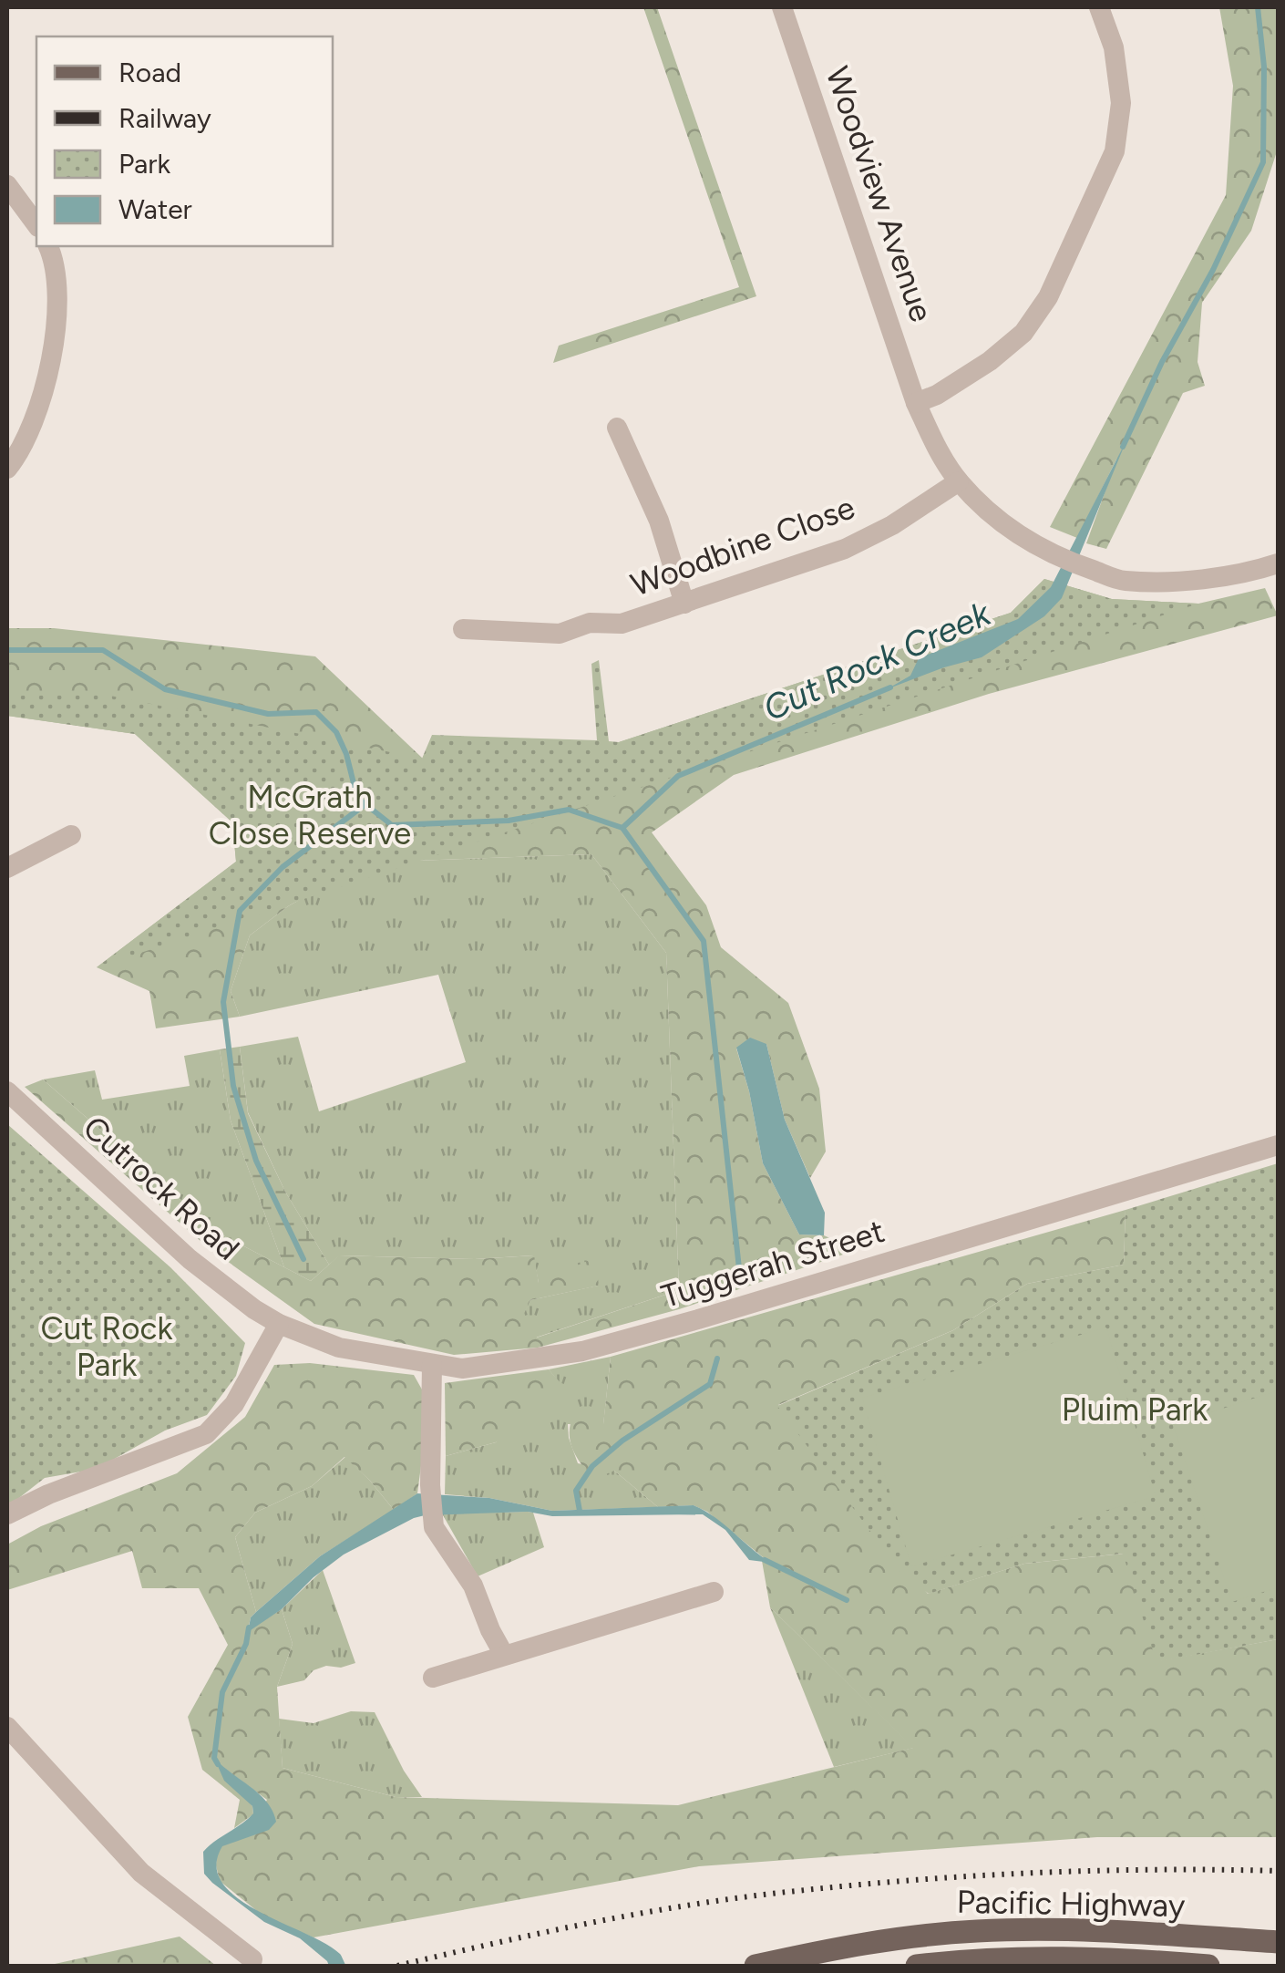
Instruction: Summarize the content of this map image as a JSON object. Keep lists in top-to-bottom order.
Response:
{
  "streets": {
    "main road": ["Pacific Highway"],
    "street": [
      "Woodview Avenue",
      "Woodbine Close",
      "Cutrock Road",
      "Tuggerah Street"
    ]
  },
  "crossings": [
    ["Woodview Avenue", "Woodbine Close"],
    ["Cutrock Road", "Tuggerah Street"]
  ],
  "water": ["Cut Rock Creek"],
  "parks": ["McGrath Close Reserve", "Cut Rock Park", "Pluim Park"],
  "legend": [
    "Road",
    "Railway",
    "Park",
    "Water"
  ]
}
